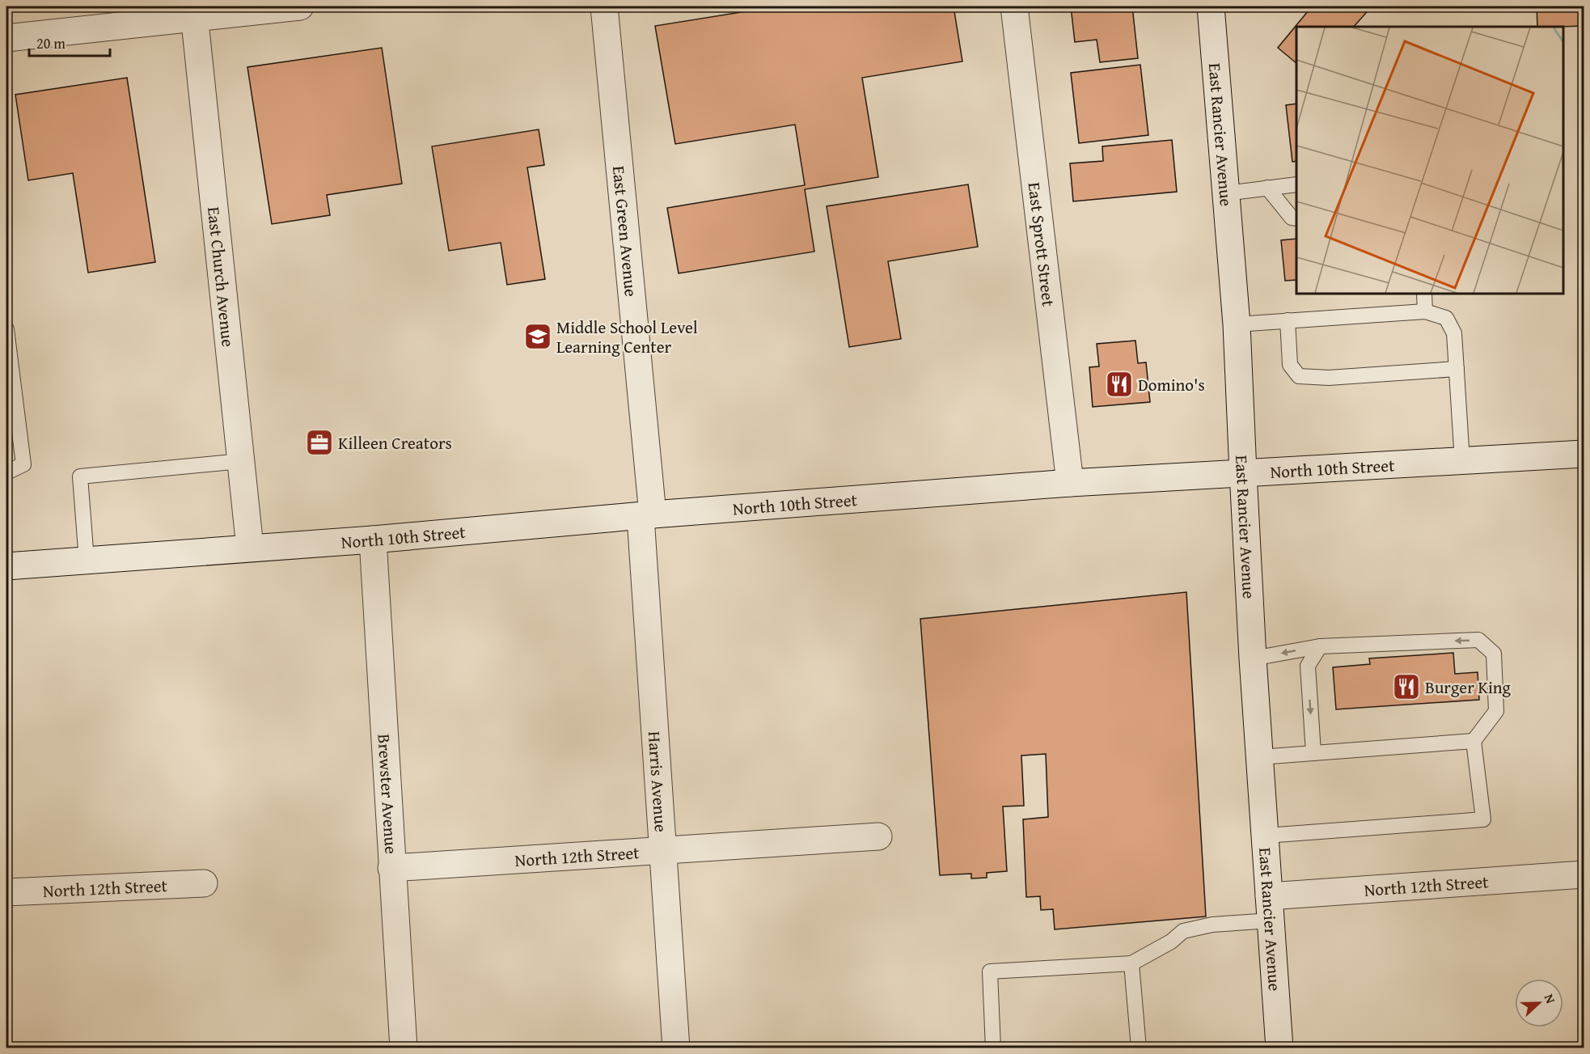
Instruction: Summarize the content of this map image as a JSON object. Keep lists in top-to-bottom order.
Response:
{
  "streets": {
    "street": [
      "East Rancier Avenue",
      "East Green Avenue",
      "East Sprott Street",
      "East Church Avenue",
      "North 10th Street",
      "Harris Avenue",
      "Brewster Avenue",
      "North 12th Street"
    ]
  },
  "crossings": [
    ["East Rancier Avenue", "North 10th Street"],
    ["East Rancier Avenue", "North 12th Street"],
    ["East Green Avenue", "North 10th Street"],
    ["East Green Avenue", "Harris Avenue"],
    ["East Sprott Street", "North 10th Street"],
    ["East Church Avenue", "North 10th Street"],
    ["North 10th Street", "Harris Avenue"],
    ["North 10th Street", "Brewster Avenue"],
    ["Harris Avenue", "North 12th Street"],
    ["Brewster Avenue", "North 12th Street"]
  ],
  "places": {
    "school or university": ["Middle School Level Learning Center"],
    "restaurant": ["Domino's", "Burger King"],
    "office": ["Killeen Creators"]
  },
  "scale_bar": "20 m",
  "north": "right"
}
